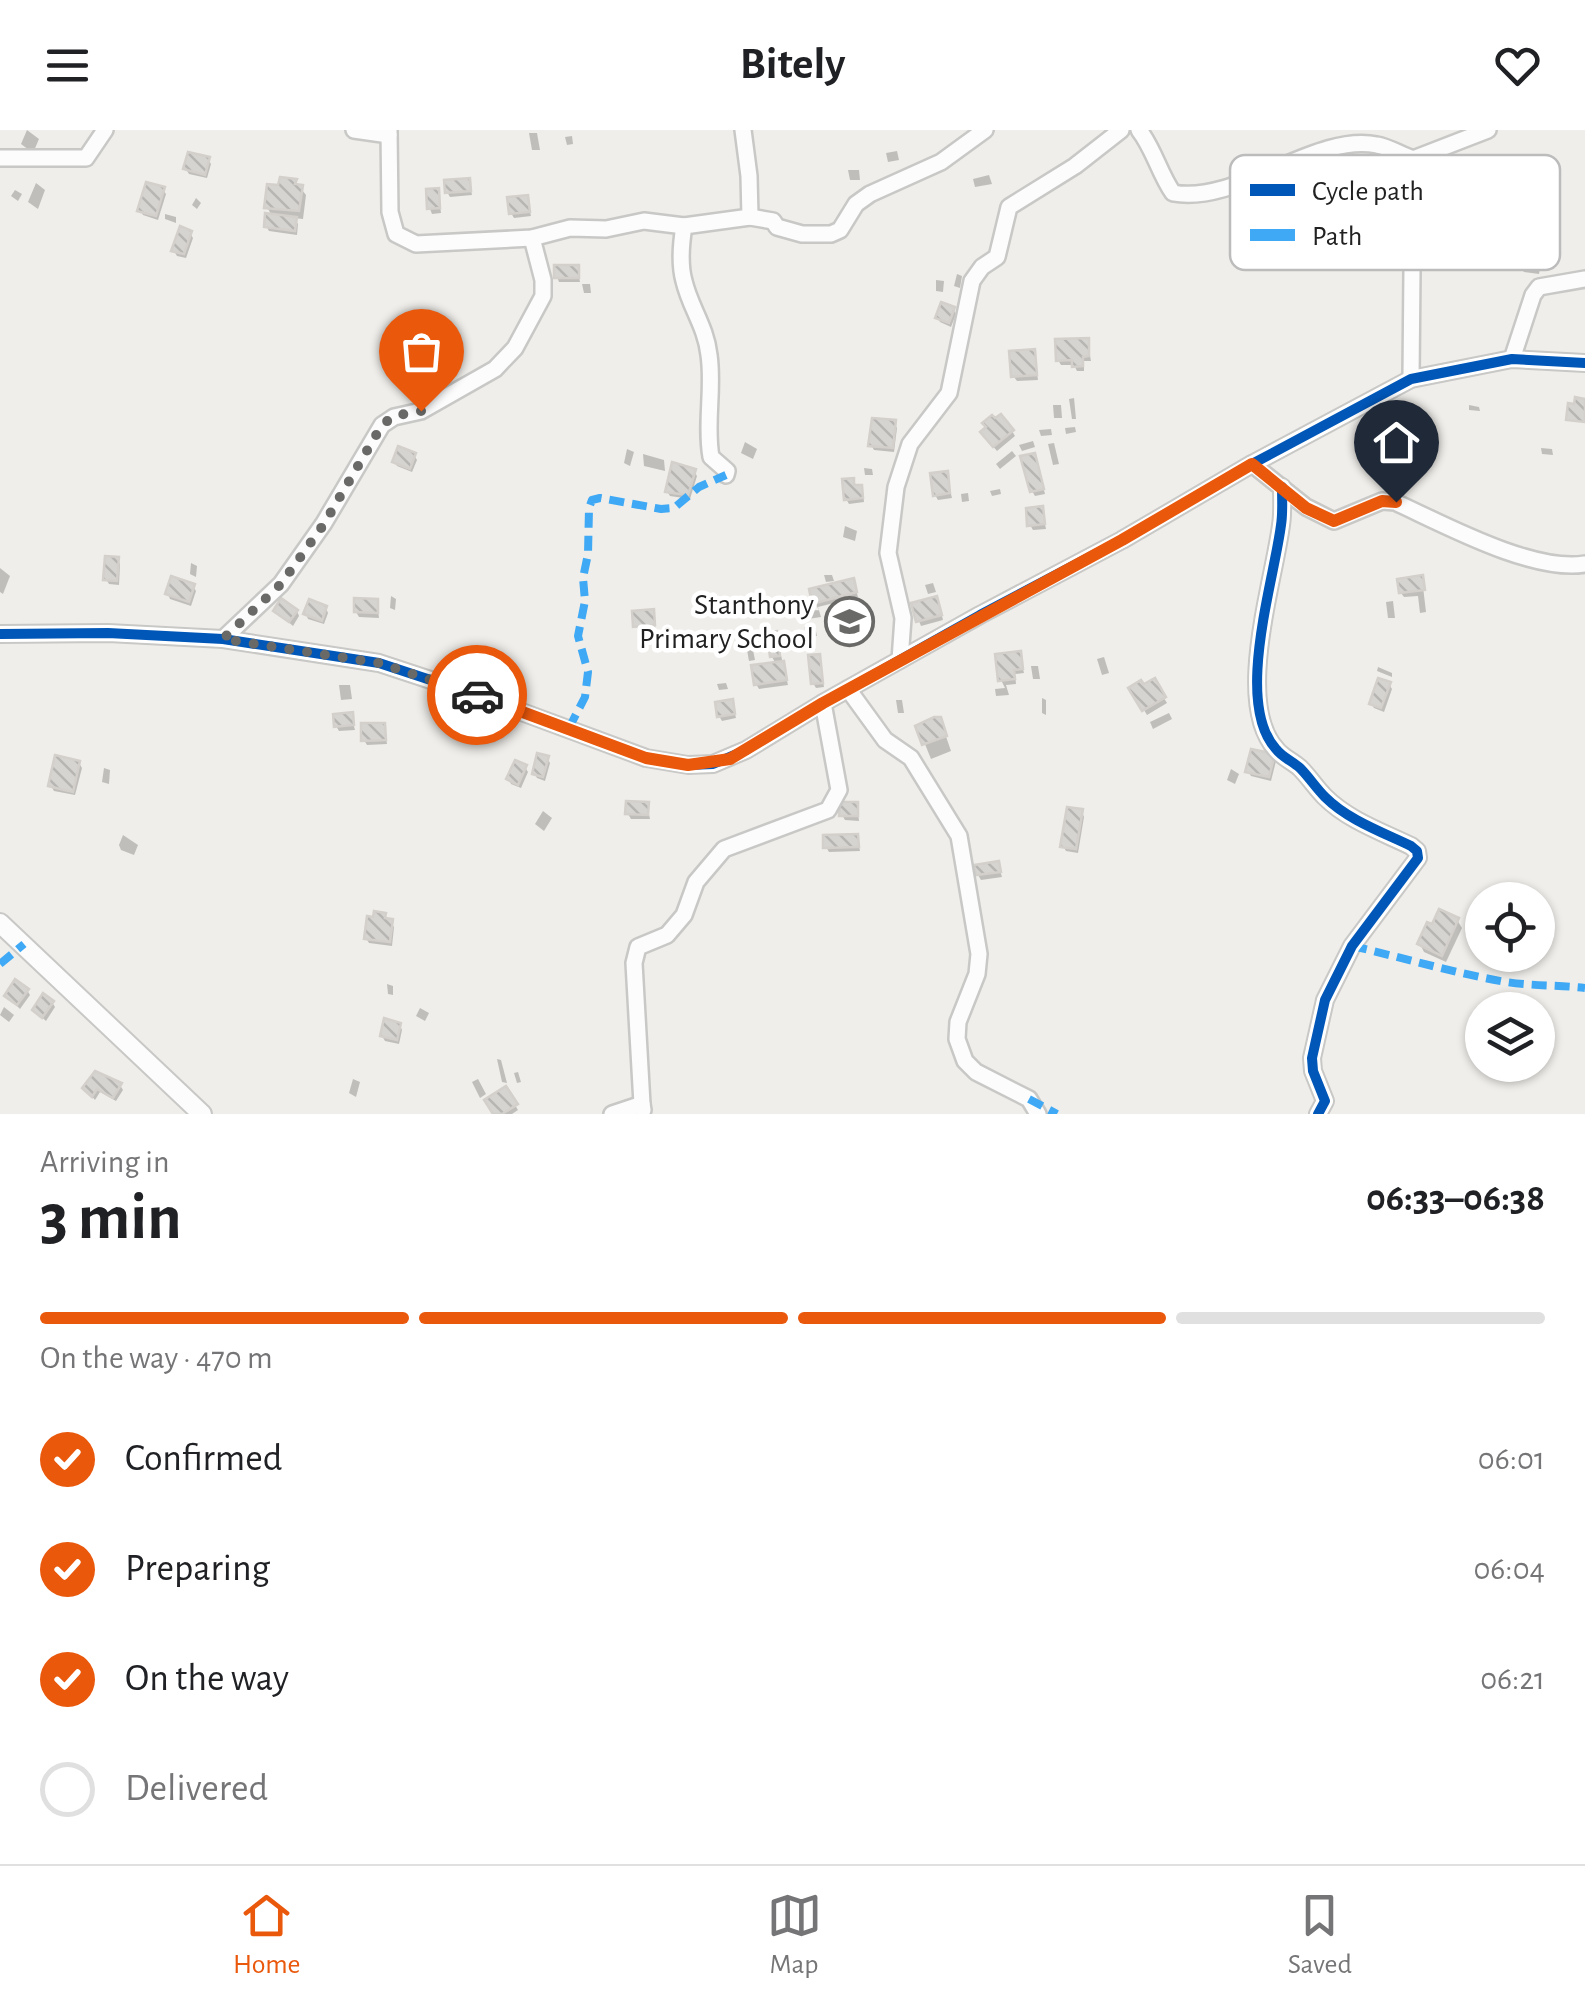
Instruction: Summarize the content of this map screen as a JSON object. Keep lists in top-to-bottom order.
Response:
{
  "places": {
    "school or university": ["Stanthony Primary School"]
  },
  "legend": ["Cycle path", "Path"],
  "page": {
    "header": "Bitely",
    "heading": ["3 min", "Arriving in", "06:33–06:38"],
    "bar": "On the way · 470 m",
    "list": [
      ["Confirmed", "06:01"],
      ["Preparing", "06:04"],
      ["On the way", "06:21"],
      "Delivered"
    ],
    "tabs": ["Home", "Map", "Saved"]
  }
}
